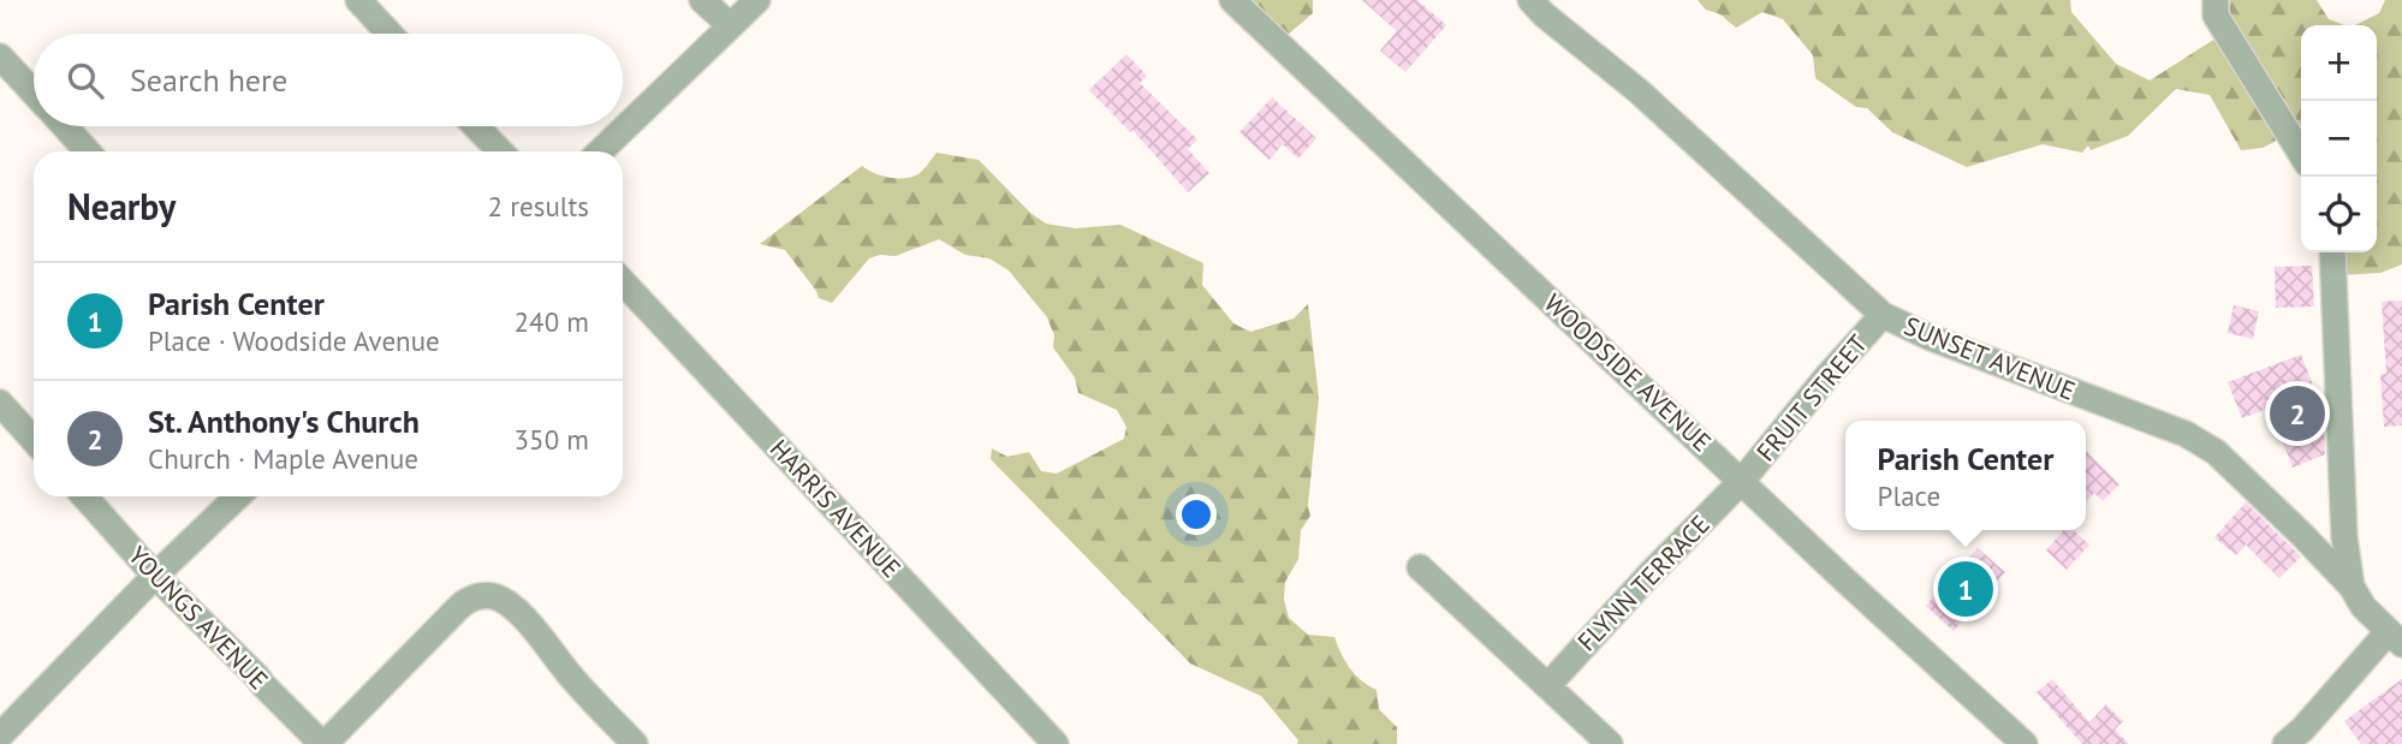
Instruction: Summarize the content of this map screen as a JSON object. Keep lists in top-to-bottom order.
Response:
{
  "streets": {
    "street": [
      "SUNSET AVENUE",
      "WOODSIDE AVENUE",
      "FRUIT STREET",
      "HARRIS AVENUE",
      "FLYNN TERRACE",
      "YOUNGS AVENUE"
    ]
  },
  "crossings": [
    ["SUNSET AVENUE", "FRUIT STREET"],
    ["WOODSIDE AVENUE", "FRUIT STREET"],
    ["WOODSIDE AVENUE", "FLYNN TERRACE"],
    ["FRUIT STREET", "FLYNN TERRACE"]
  ],
  "page": {
    "map_buttons": ["+", "−"],
    "search": "Search here",
    "heading": ["Nearby", "2 results"],
    "list": [
      {
        "mark": "1",
        "name": "Parish Center",
        "note": "Place · Woodside Avenue",
        "value": "240 m"
      },
      {
        "mark": "2",
        "name": "St. Anthony's Church",
        "note": "Church · Maple Avenue",
        "value": "350 m"
      }
    ],
    "pins": ["2", "1"],
    "popup": ["Parish Center", "Place"]
  }
}
